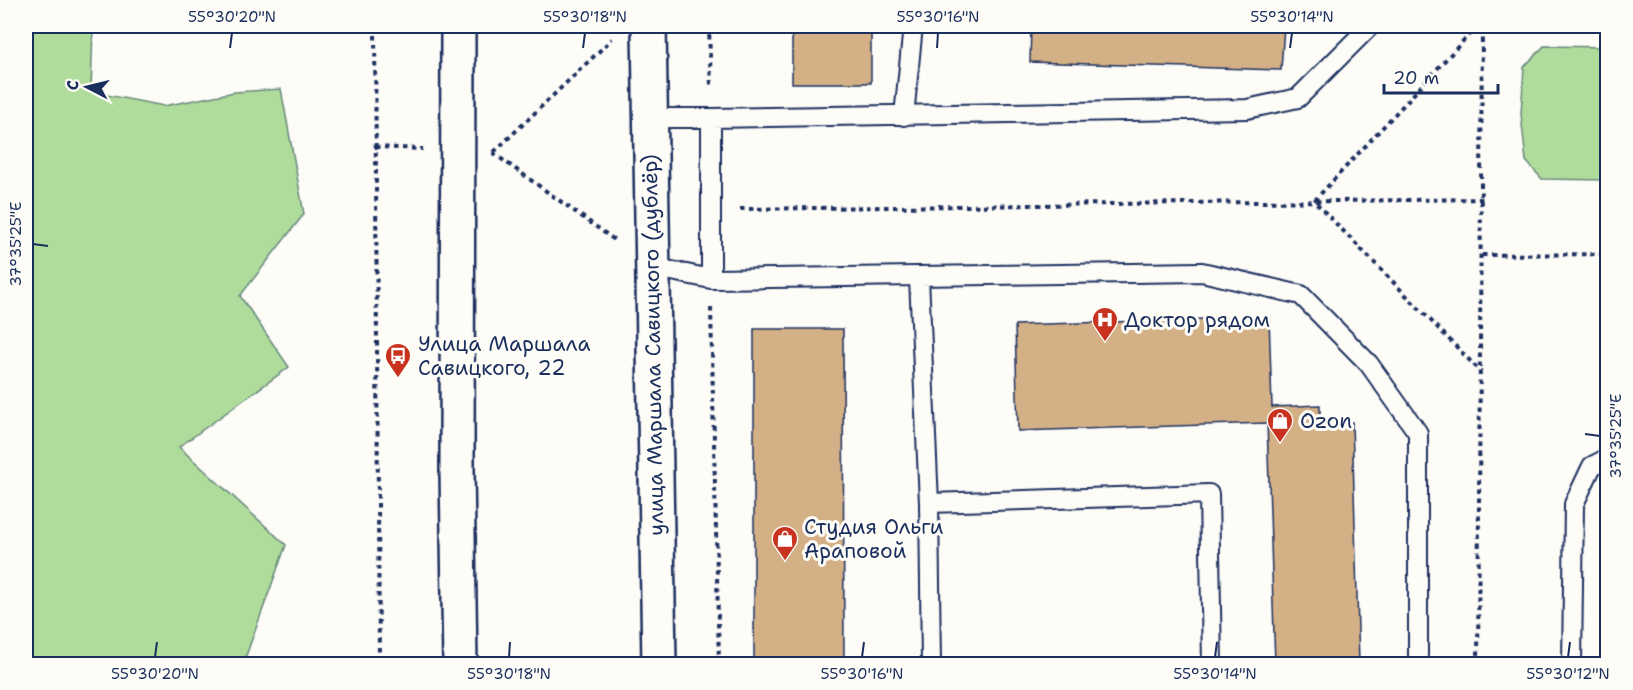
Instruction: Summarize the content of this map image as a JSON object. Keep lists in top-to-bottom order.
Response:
{
  "streets": {
    "street": ["улица Маршала Савицкого (дублёр)"]
  },
  "places": {
    "hospital": ["Доктор рядом"],
    "bus stop": ["Улица Маршала Савицкого, 22"],
    "shop": ["Ozon", "Студия Ольги Араповой"]
  },
  "scale_bar": "20 m",
  "north": "left",
  "coordinates": [
    "55°30'20\"N",
    "55°30'18\"N",
    "55°30'16\"N",
    "55°30'14\"N",
    "37°35'25\"E",
    "55°30'12\"N"
  ]
}
